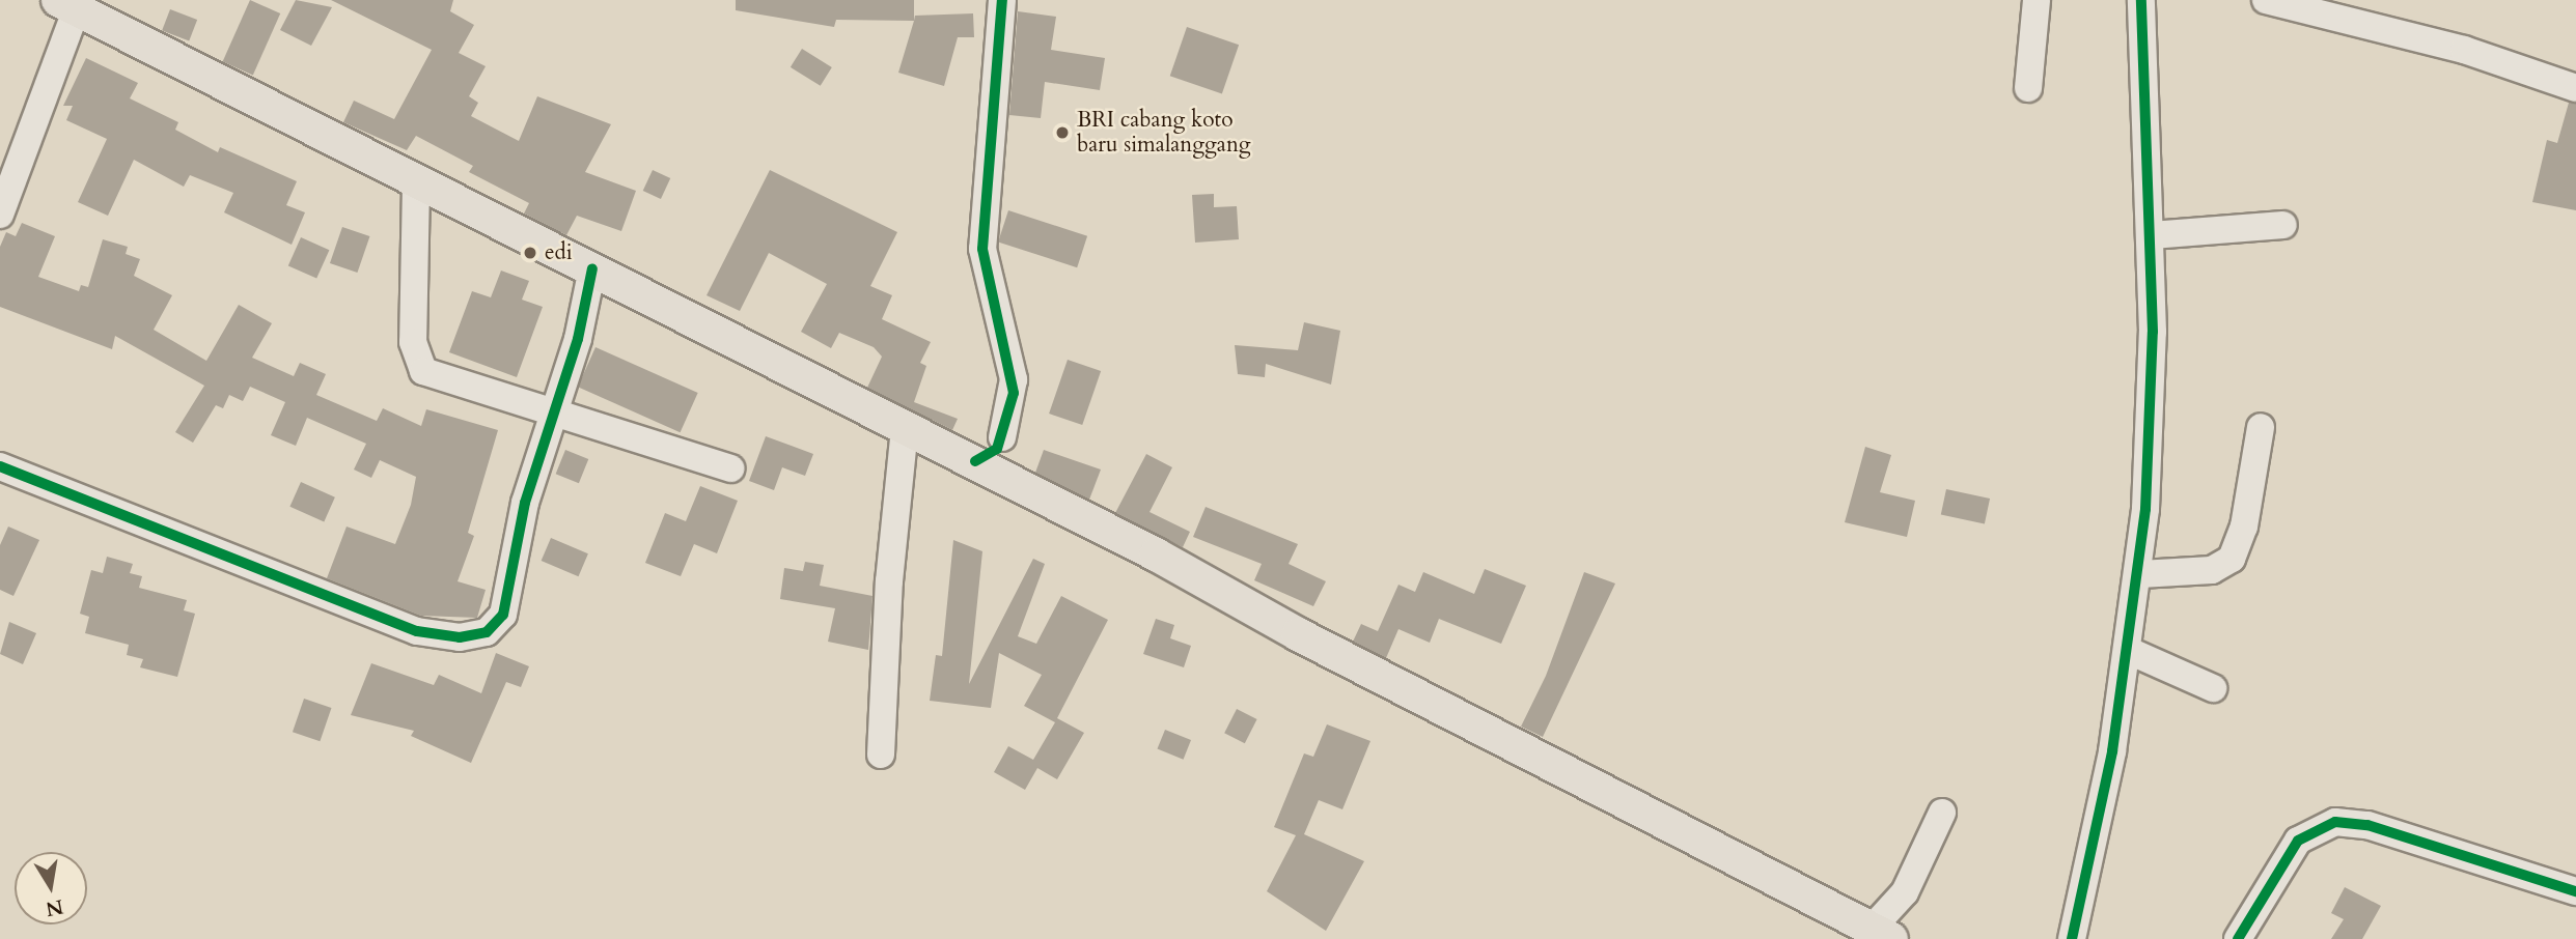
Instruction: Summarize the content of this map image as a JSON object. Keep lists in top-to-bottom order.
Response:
{
  "places": ["BRI cabang koto baru simalanggang", "edi"],
  "north": "bottom"
}
